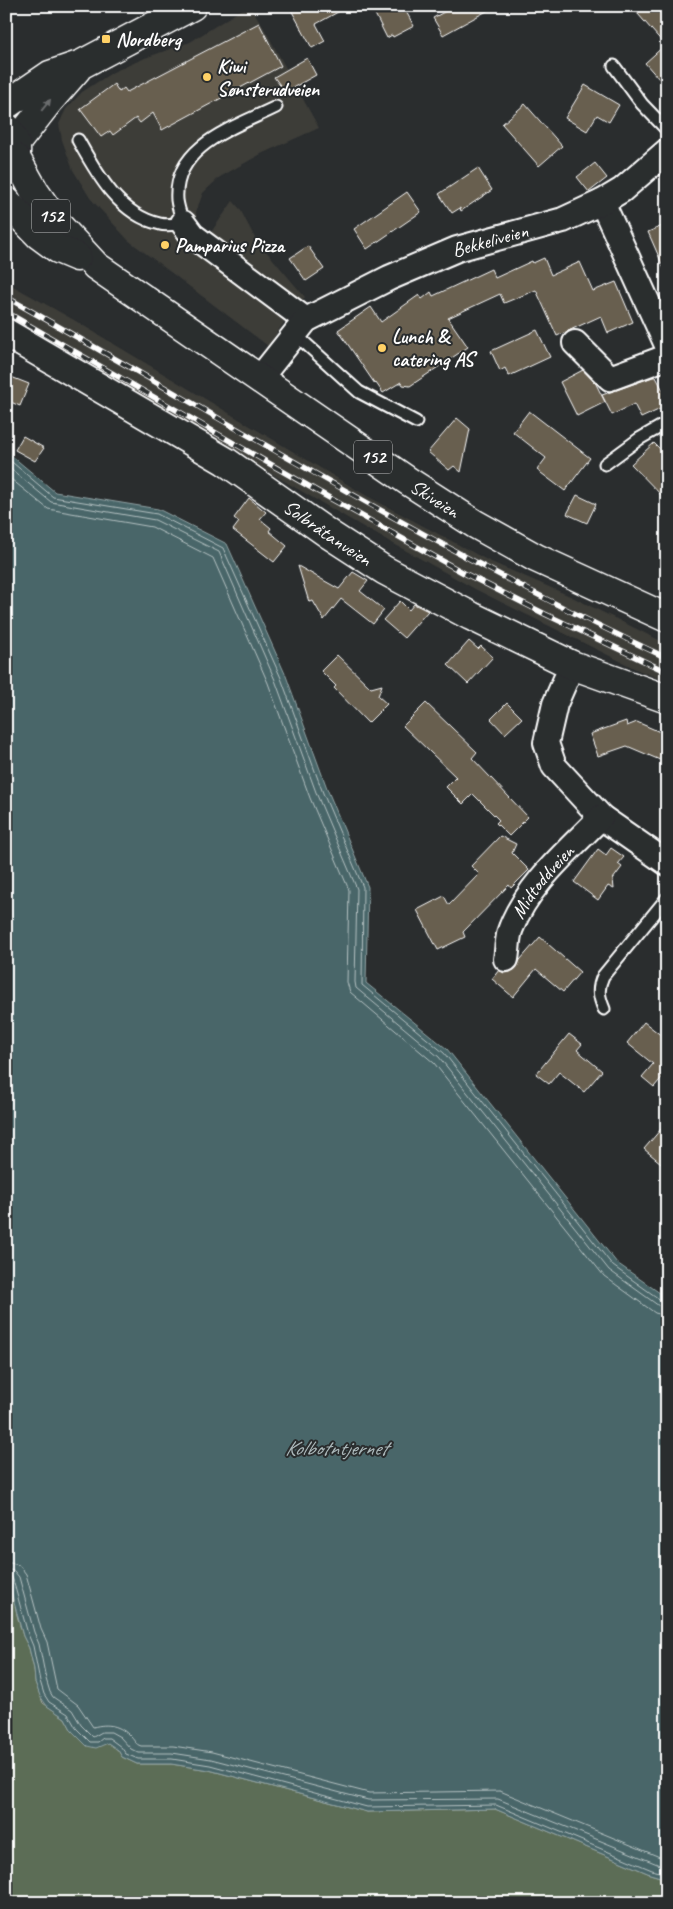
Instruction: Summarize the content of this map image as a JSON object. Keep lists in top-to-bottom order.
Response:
{
  "streets": {
    "main road": ["152", "Skiveien", "Solbråtanveien"],
    "street": ["Bekkeliveien", "Midtoddveien"]
  },
  "crossings": [
    ["Bekkeliveien", "Skiveien"]
  ],
  "water": ["Kolbotntjernet"],
  "places": {
    "transit": ["Nordberg"],
    "other": ["Kiwi Sønsterudveien", "Pamparius Pizza", "Lunch & catering AS"]
  }
}
